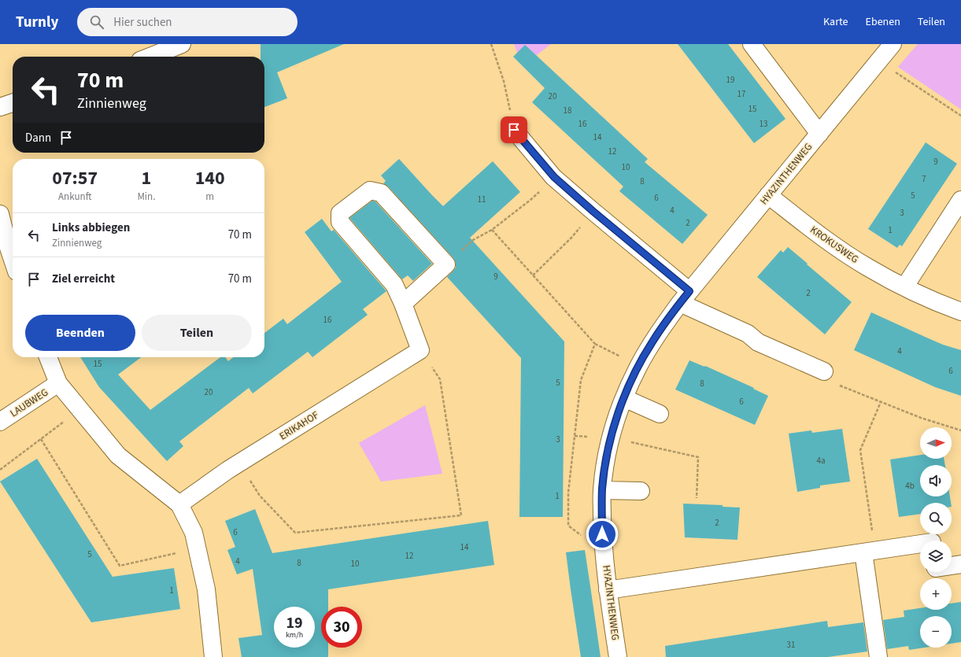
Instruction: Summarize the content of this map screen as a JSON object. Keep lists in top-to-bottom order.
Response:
{
  "streets": {
    "street": [
      "HYAZINTHENWEG",
      "KROKUSWEG",
      "LAUBWEG",
      "ERIKAHOF"
    ]
  },
  "crossings": [
    ["HYAZINTHENWEG", "KROKUSWEG"]
  ],
  "house_numbers": [
    "19",
    "17",
    "20",
    "15",
    "18",
    "16",
    "13",
    "14",
    "12",
    "9",
    "10",
    "7",
    "8",
    "5",
    "6",
    "11",
    "4",
    "3",
    "2",
    "1",
    "9",
    "2",
    "16",
    "4",
    "15",
    "6",
    "5",
    "8",
    "20",
    "6",
    "3",
    "4a",
    "4b",
    "1",
    "2",
    "6",
    "14",
    "5",
    "12",
    "4",
    "8",
    "10",
    "1",
    "31"
  ],
  "north": "right",
  "page": {
    "header": "Turnly",
    "search": "Hier suchen",
    "nav": ["Karte", "Ebenen", "Teilen"],
    "turn": ["70 m", "Zinnienweg"],
    "then": "Dann",
    "eta": [
      "07:57",
      "Ankunft",
      "1",
      "Min.",
      "140",
      "m"
    ],
    "list": [
      {
        "name": "Links abbiegen",
        "note": "Zinnienweg",
        "value": "70 m"
      },
      {
        "name": "Ziel erreicht",
        "value": "70 m"
      }
    ],
    "buttons": ["Beenden", "Teilen"],
    "map_buttons": ["+", "−"],
    "speed": "19 km/h",
    "limit": "30"
  }
}
